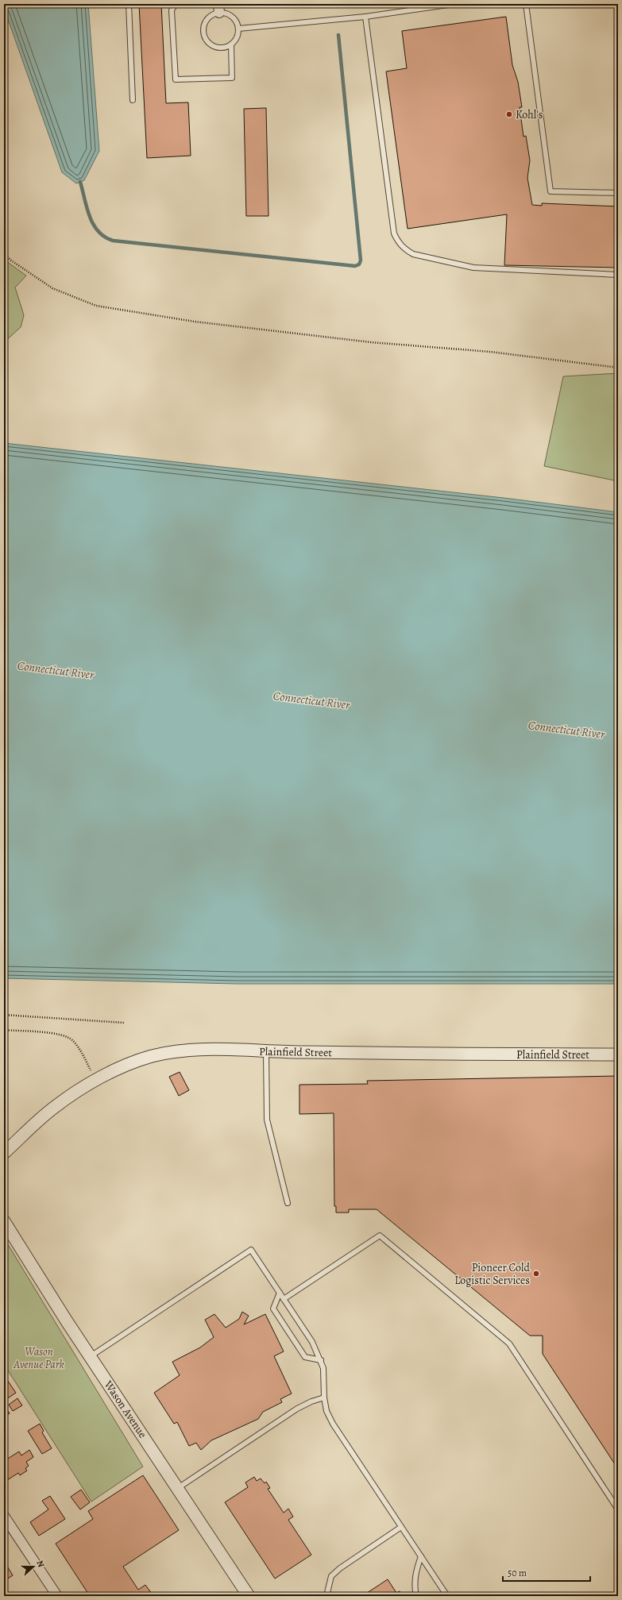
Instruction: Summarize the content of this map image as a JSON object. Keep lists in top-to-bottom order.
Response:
{
  "streets": {
    "street": ["Plainfield Street", "Wason Avenue"]
  },
  "water": ["Connecticut River"],
  "parks": ["Wason Avenue Park"],
  "places": ["Kohl's", "Pioneer Cold Logistic Services"],
  "scale_bar": "50 m",
  "north": "right"
}
